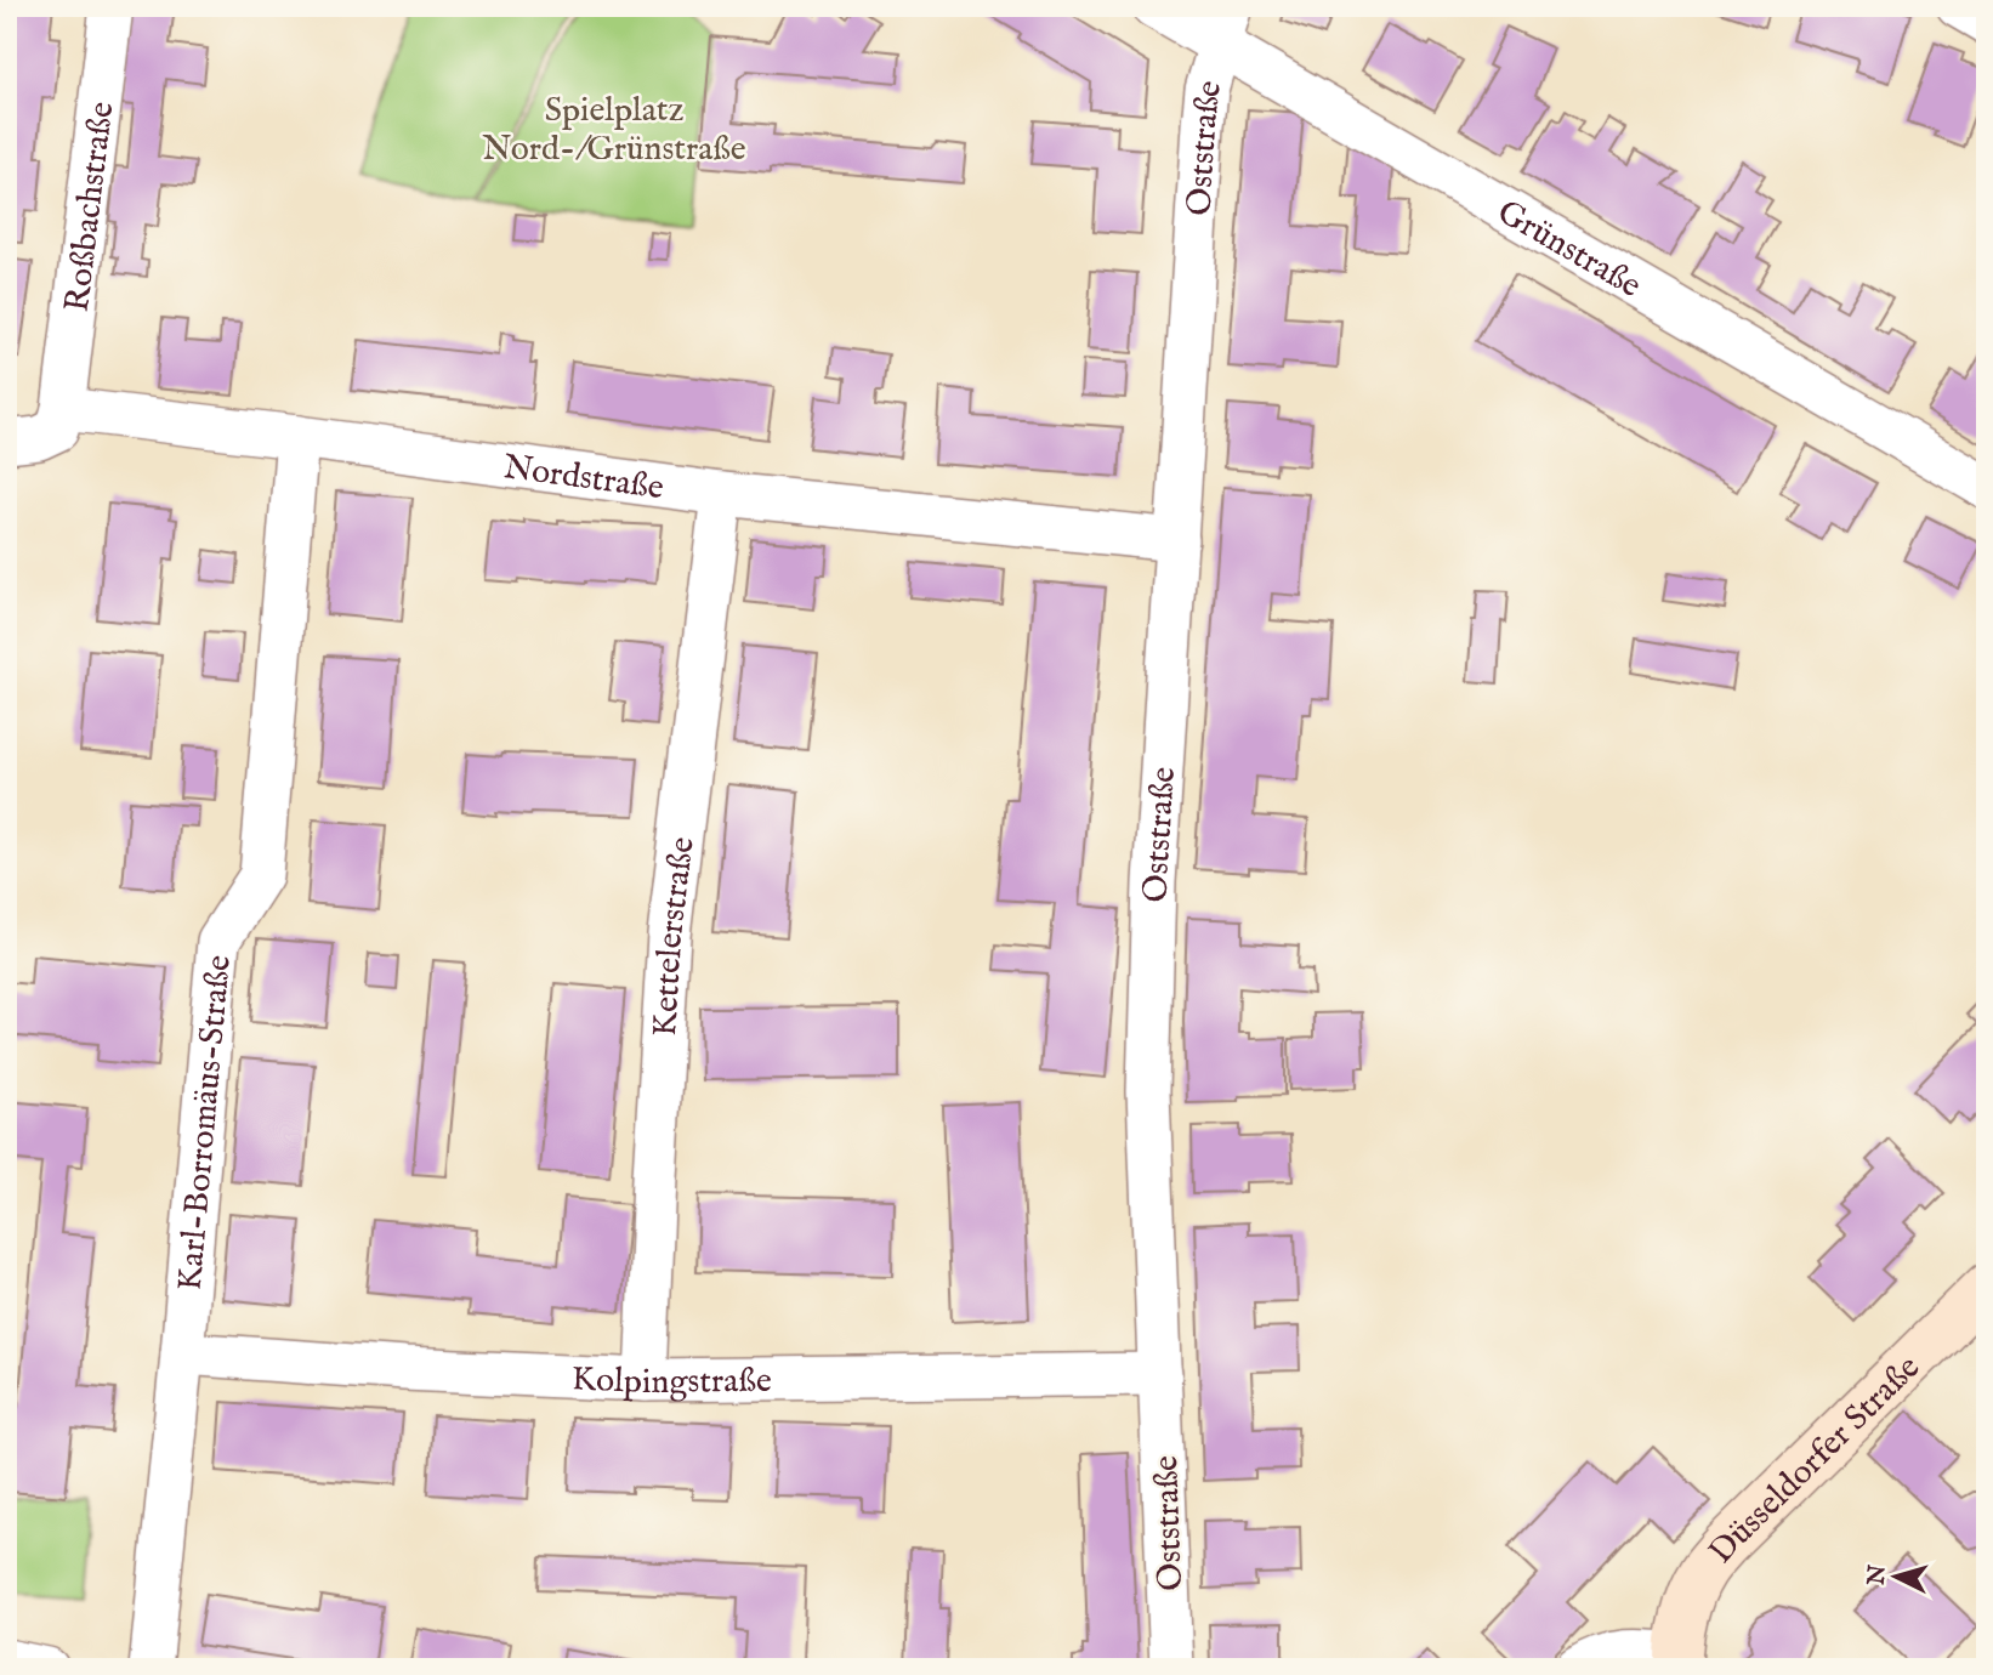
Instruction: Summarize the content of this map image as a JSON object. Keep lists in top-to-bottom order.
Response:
{
  "streets": {
    "main road": ["Düsseldorfer Straße"],
    "street": [
      "Oststraße",
      "Roßbachstraße",
      "Grünstraße",
      "Nordstraße",
      "Kettelerstraße",
      "Karl-Borromäus-Straße",
      "Kolpingstraße"
    ]
  },
  "crossings": [
    ["Oststraße", "Grünstraße"],
    ["Oststraße", "Nordstraße"],
    ["Oststraße", "Kolpingstraße"],
    ["Roßbachstraße", "Nordstraße"],
    ["Nordstraße", "Kettelerstraße"],
    ["Nordstraße", "Karl-Borromäus-Straße"],
    ["Kettelerstraße", "Kolpingstraße"],
    ["Karl-Borromäus-Straße", "Kolpingstraße"]
  ],
  "parks": ["Spielplatz Nord-/Grünstraße"],
  "north": "left"
}
